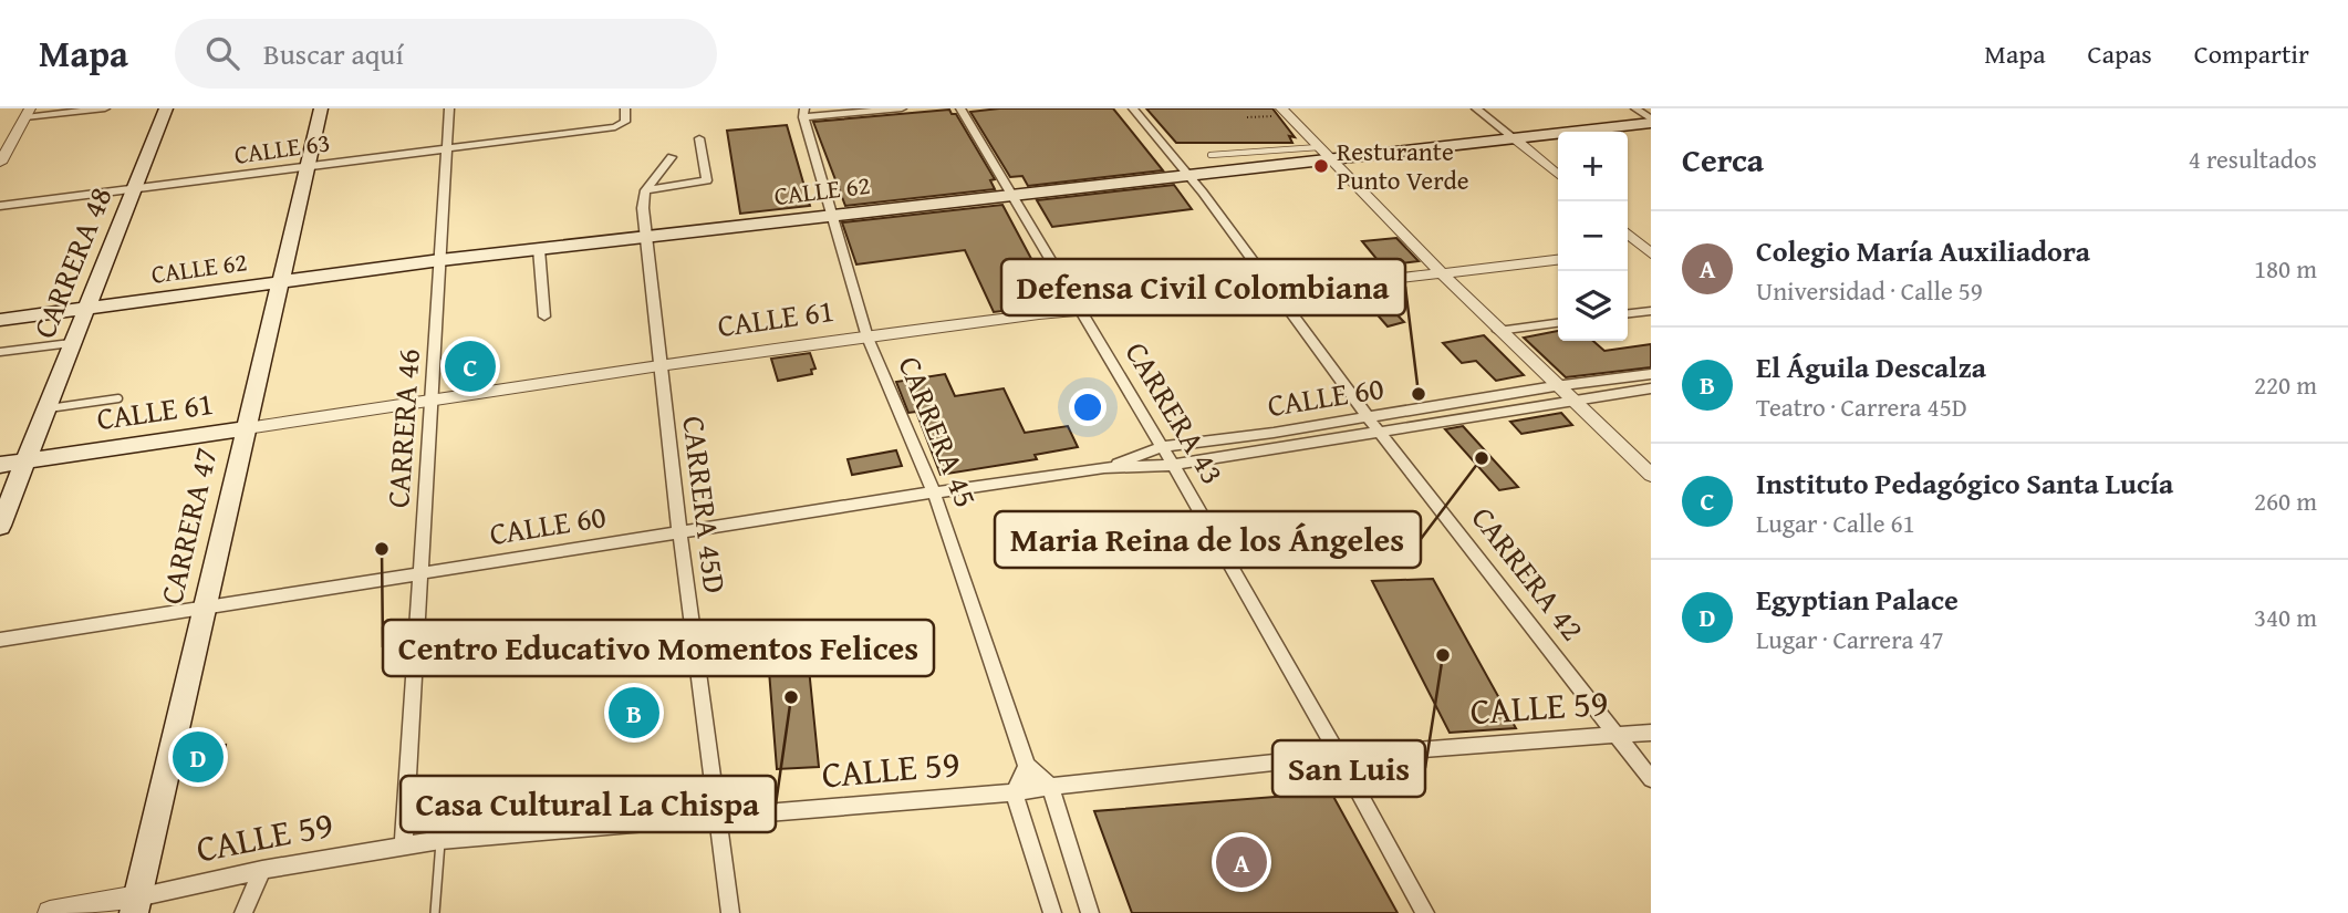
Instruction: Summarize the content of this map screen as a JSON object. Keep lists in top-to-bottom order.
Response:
{
  "streets": {
    "main road": [
      "CALLE 62",
      "CARRERA 48",
      "CALLE 61",
      "CARRERA 47"
    ],
    "street": [
      "CALLE 63",
      "CALLE 60",
      "CARRERA 43",
      "CARRERA 46",
      "CARRERA 45",
      "CARRERA 45D",
      "CARRERA 42",
      "CALLE 59"
    ]
  },
  "crossings": [
    ["CALLE 63", "CARRERA 48"],
    ["CALLE 63", "CARRERA 46"],
    ["CALLE 63", "CARRERA 47"],
    ["CALLE 62", "CARRERA 48"],
    ["CALLE 62", "CARRERA 43"],
    ["CALLE 62", "CARRERA 46"],
    ["CALLE 62", "CARRERA 45"],
    ["CALLE 62", "CARRERA 45D"],
    ["CALLE 62", "CARRERA 47"],
    ["CALLE 62", "CARRERA 42"],
    ["CARRERA 48", "CALLE 61"],
    ["CALLE 61", "CARRERA 43"],
    ["CALLE 61", "CARRERA 46"],
    ["CALLE 61", "CARRERA 45"],
    ["CALLE 61", "CARRERA 45D"],
    ["CALLE 61", "CARRERA 47"],
    ["CALLE 61", "CARRERA 42"],
    ["CALLE 60", "CARRERA 43"],
    ["CALLE 60", "CARRERA 46"],
    ["CALLE 60", "CARRERA 45"],
    ["CALLE 60", "CARRERA 45D"],
    ["CALLE 60", "CARRERA 47"],
    ["CALLE 60", "CARRERA 42"],
    ["CARRERA 43", "CALLE 59"],
    ["CARRERA 46", "CALLE 59"],
    ["CARRERA 45", "CALLE 59"],
    ["CARRERA 45D", "CALLE 59"],
    ["CARRERA 47", "CALLE 59"],
    ["CARRERA 42", "CALLE 59"]
  ],
  "places": [
    "Resturante Punto Verde",
    "Defensa Civil Colombiana",
    "Maria Reina de los Ángeles",
    "Centro Educativo Momentos Felices",
    "San Luis",
    "Casa Cultural La Chispa"
  ],
  "page": {
    "header": "Mapa",
    "search": "Buscar aquí",
    "nav": ["Mapa", "Capas", "Compartir"],
    "heading": ["Cerca", "4 resultados"],
    "map_buttons": ["+", "−"],
    "list": [
      {
        "mark": "A",
        "name": "Colegio María Auxiliadora",
        "note": "Universidad · Calle 59",
        "value": "180 m"
      },
      {
        "mark": "B",
        "name": "El Águila Descalza",
        "note": "Teatro · Carrera 45D",
        "value": "220 m"
      },
      {
        "mark": "C",
        "name": "Instituto Pedagógico Santa Lucía",
        "note": "Lugar · Calle 61",
        "value": "260 m"
      },
      {
        "mark": "D",
        "name": "Egyptian Palace",
        "note": "Lugar · Carrera 47",
        "value": "340 m"
      }
    ],
    "pins": [
      "C",
      "B",
      "D",
      "A"
    ]
  }
}
